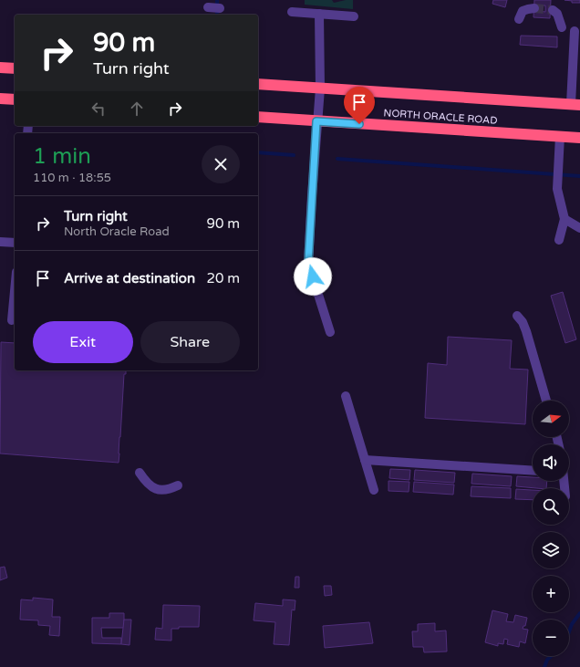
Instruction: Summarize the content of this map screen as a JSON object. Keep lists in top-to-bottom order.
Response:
{
  "streets": {
    "highway": ["NORTH ORACLE ROAD"]
  },
  "north": "right",
  "page": {
    "turn": ["90 m", "Turn right"],
    "heading": ["1 min", "110 m · 18:55"],
    "list": [
      {
        "name": "Turn right",
        "note": "North Oracle Road",
        "value": "90 m"
      },
      {
        "name": "Arrive at destination",
        "value": "20 m"
      }
    ],
    "buttons": ["Exit", "Share"],
    "map_buttons": ["+", "−"]
  }
}
